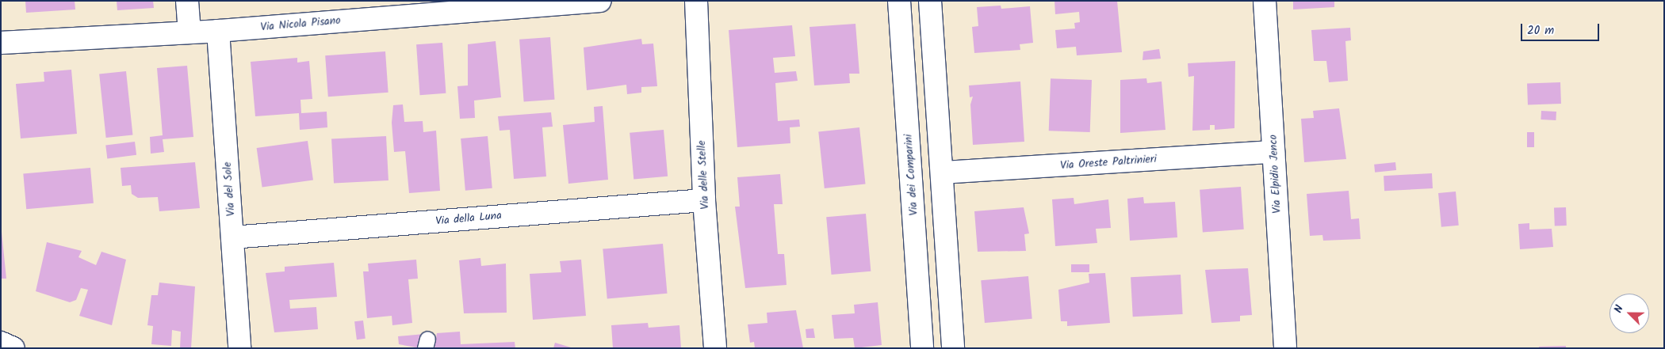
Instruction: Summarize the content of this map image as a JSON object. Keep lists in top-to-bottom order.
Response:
{
  "streets": {
    "street": [
      "Via Nicola Pisano",
      "Via Oreste Paltrinieri",
      "Via Elpidio Jenco",
      "Via delle Stelle",
      "Via dei Comparini",
      "Via del Sole",
      "Via della Luna"
    ]
  },
  "crossings": [
    ["Via Nicola Pisano", "Via del Sole"],
    ["Via Oreste Paltrinieri", "Via Elpidio Jenco"],
    ["Via delle Stelle", "Via della Luna"],
    ["Via del Sole", "Via della Luna"]
  ],
  "scale_bar": "20 m",
  "north": "top left"
}
